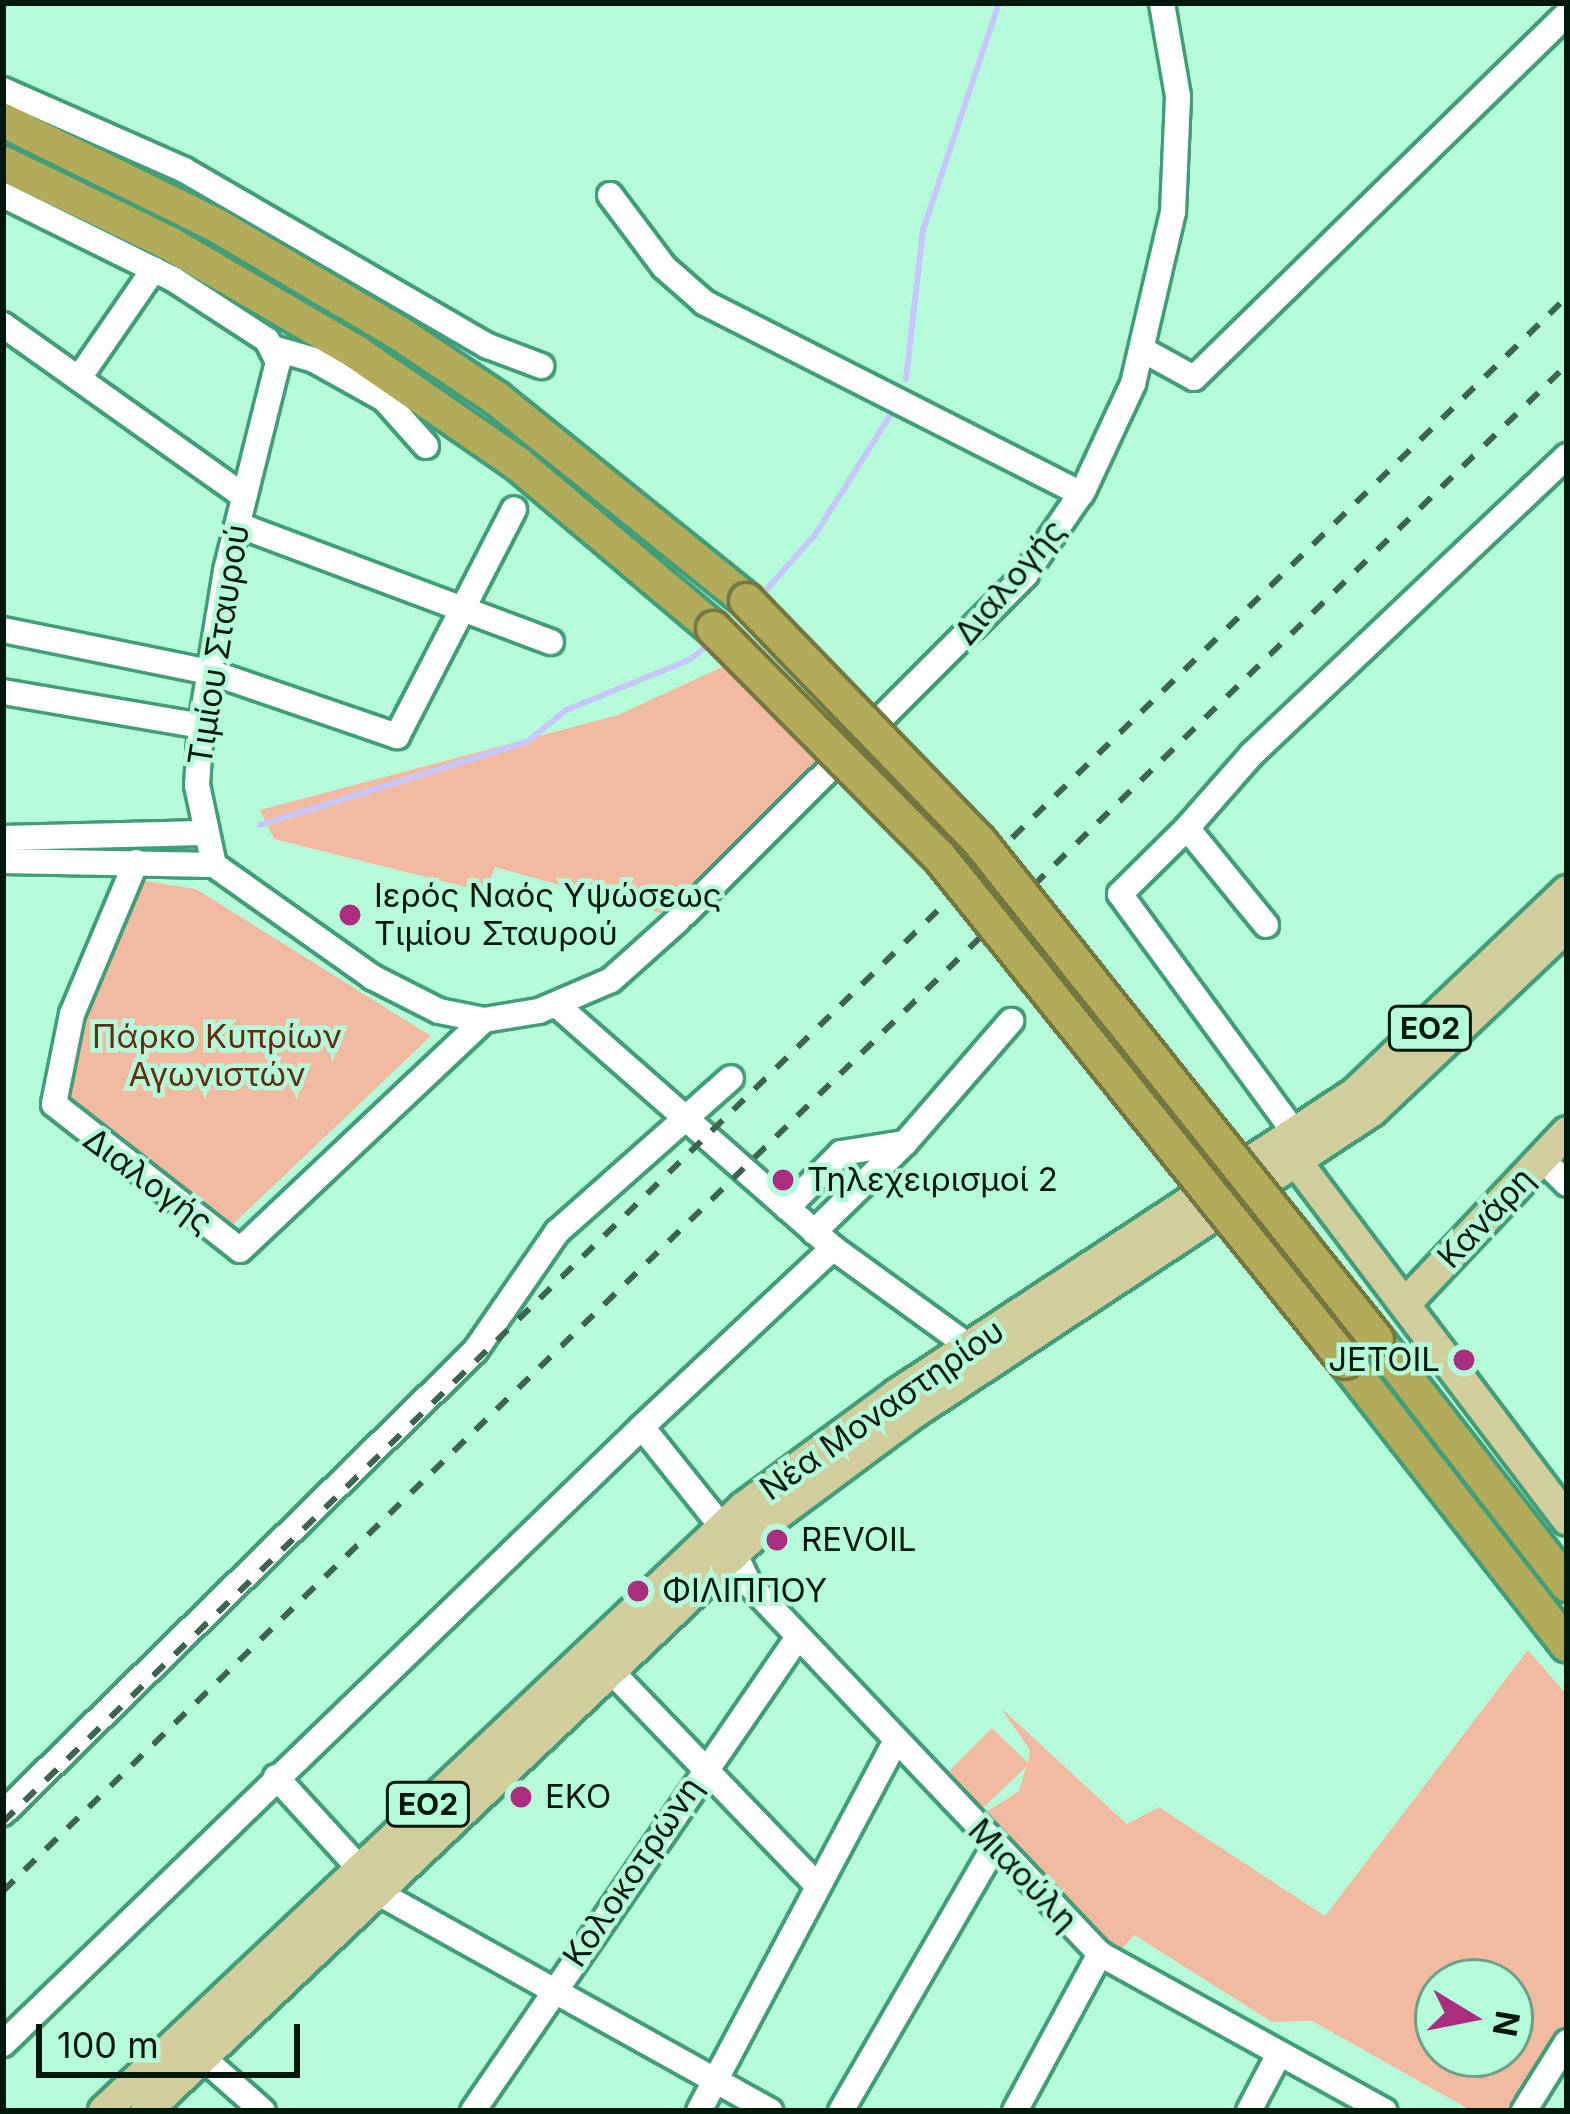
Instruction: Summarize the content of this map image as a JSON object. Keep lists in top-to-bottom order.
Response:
{
  "streets": {
    "main road": ["ΕΟ2", "Κανάρη", "Νέα Μοναστηρίου"],
    "street": [
      "Διαλογής",
      "Τιμίου Σταυρού",
      "Κολοκοτρώνη",
      "Μιαούλη"
    ]
  },
  "crossings": [
    ["ΕΟ2", "Νέα Μοναστηρίου"],
    ["Νέα Μοναστηρίου", "Μιαούλη"],
    ["Κολοκοτρώνη", "Μιαούλη"]
  ],
  "parks": ["Πάρκο Κυπρίων Αγωνιστών"],
  "places": [
    "Ιερός Ναός Υψώσεως Τιμίου Σταυρού",
    "Τηλεχειρισμοί 2",
    "JETOIL",
    "REVOIL",
    "ΦΙΛΙΠΠΟΥ",
    "EKO"
  ],
  "scale_bar": "100 m",
  "north": "right"
}
